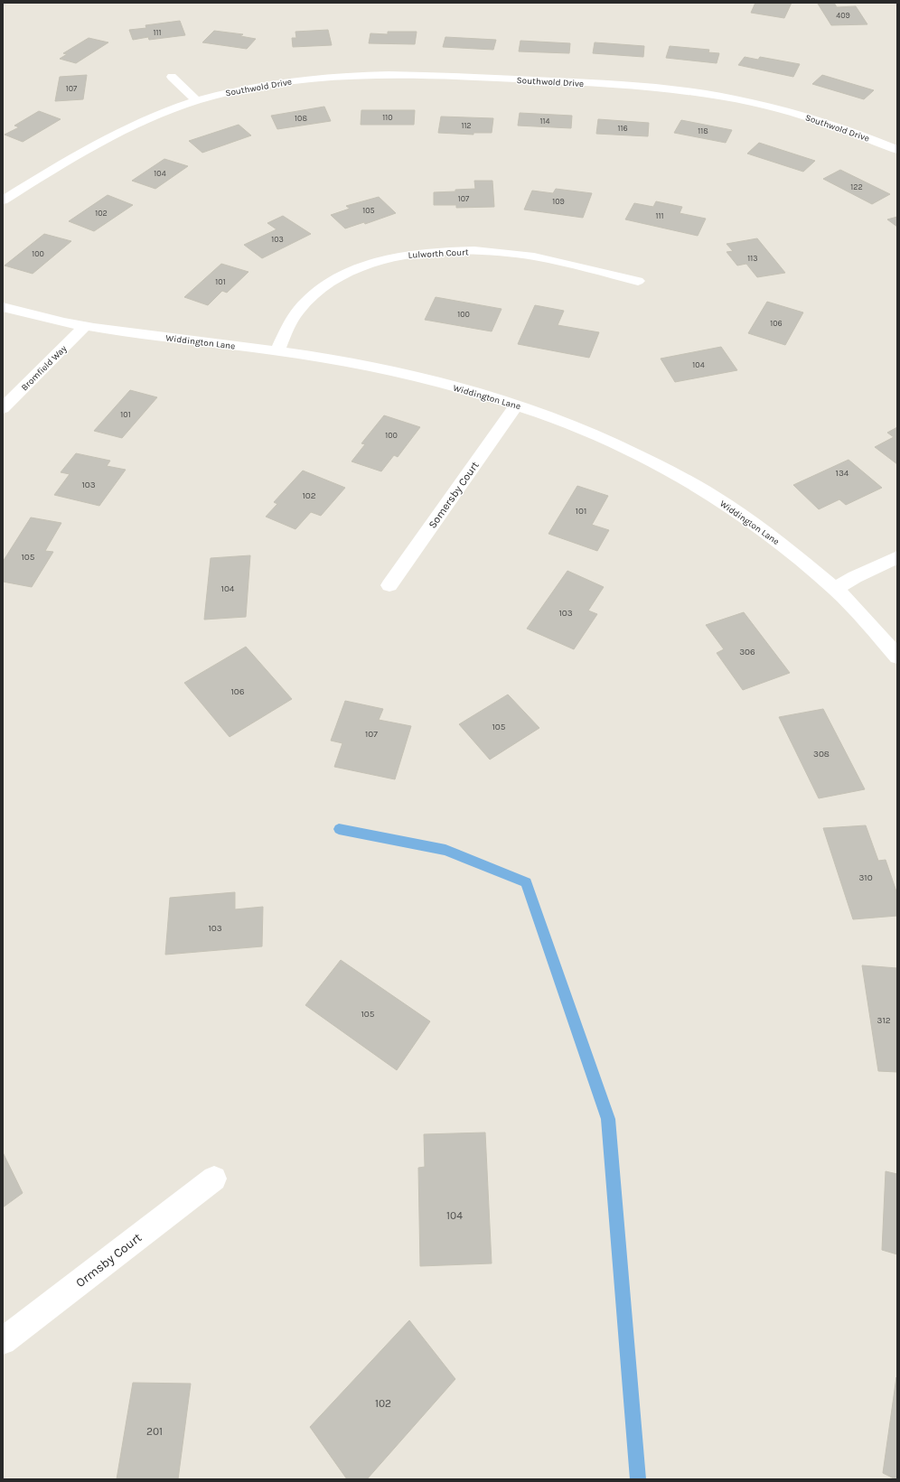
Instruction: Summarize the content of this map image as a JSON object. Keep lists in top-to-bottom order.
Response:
{
  "streets": {
    "street": [
      "Southwold Drive",
      "Lulworth Court",
      "Widdington Lane",
      "Bromfield Way",
      "Somersby Court",
      "Ormsby Court"
    ]
  },
  "crossings": [
    ["Lulworth Court", "Widdington Lane"],
    ["Widdington Lane", "Bromfield Way"],
    ["Widdington Lane", "Somersby Court"]
  ],
  "house_numbers": [
    "409",
    "111",
    "107",
    "110",
    "108",
    "114",
    "112",
    "116",
    "118",
    "104",
    "122",
    "107",
    "109",
    "105",
    "102",
    "111",
    "103",
    "100",
    "113",
    "101",
    "100",
    "106",
    "104",
    "101",
    "100",
    "134",
    "103",
    "102",
    "101",
    "105",
    "104",
    "103",
    "306",
    "106",
    "105",
    "107",
    "308",
    "310",
    "103",
    "105",
    "312",
    "104",
    "102",
    "201"
  ]
}
